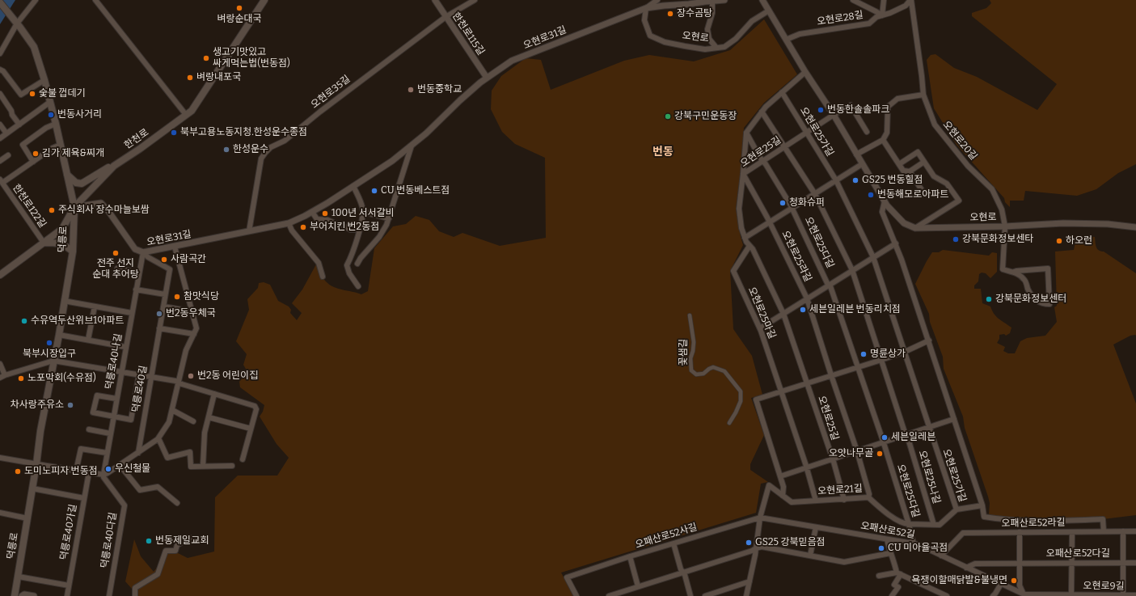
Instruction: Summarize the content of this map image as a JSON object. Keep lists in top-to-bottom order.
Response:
{
  "streets": {
    "main road": ["한천로", "덕릉로"],
    "street": [
      "오현로28길",
      "한천로115길",
      "오현로",
      "오현로31길",
      "오현로35길",
      "오현로25가길",
      "오현로20길",
      "오현로25길",
      "한천로122길",
      "오현로25다길",
      "오현로25라길",
      "오현로25마길",
      "꽃샘길",
      "덕릉로40나길",
      "덕릉로40길",
      "오현로25나길",
      "오현로21길",
      "오패산로52라길",
      "오패산로52길",
      "덕릉로40가길",
      "오패산로52사길",
      "덕릉로40다길",
      "오패산로52다길",
      "오현로9길"
    ]
  },
  "crossings": [
    ["오현로28길", "오현로"],
    ["오현로28길", "오현로20길"],
    ["한천로115길", "오현로31길"],
    ["한천로115길", "오현로35길"],
    ["오현로", "오현로31길"],
    ["오현로", "오현로20길"],
    ["오현로", "오현로25길"],
    ["오현로31길", "오현로35길"],
    ["오현로31길", "한천로"],
    ["오현로31길", "덕릉로"],
    ["오현로31길", "덕릉로40나길"],
    ["오현로31길", "덕릉로40길"],
    ["오현로25가길", "오현로25길"],
    ["오현로25가길", "오현로21길"],
    ["한천로", "한천로122길"],
    ["한천로", "덕릉로"],
    ["오현로25길", "오현로25다길"],
    ["오현로25길", "오현로25라길"],
    ["오현로25길", "오현로25마길"],
    ["오현로25길", "오현로25나길"],
    ["오현로25길", "오현로21길"],
    ["오현로25다길", "오현로21길"],
    ["오현로25다길", "오패산로52길"],
    ["오현로25라길", "오현로21길"],
    ["오현로25마길", "오현로21길"],
    ["덕릉로40나길", "덕릉로40길"],
    ["덕릉로40나길", "덕릉로40다길"],
    ["오현로25나길", "오현로21길"],
    ["오현로21길", "오패산로52길"],
    ["오현로21길", "오패산로52사길"],
    ["오패산로52라길", "오패산로52길"],
    ["오패산로52라길", "오현로9길"],
    ["오패산로52길", "오패산로52사길"],
    ["오패산로52길", "오패산로52다길"],
    ["오패산로52길", "오현로9길"],
    ["오패산로52다길", "오현로9길"]
  ],
  "districts": ["번동"],
  "places": [
    "벼랑순대국",
    "장수곰탕",
    "생고기맛있고 싸게먹는법(번동점)",
    "벼랑내포국",
    "번동중학교",
    "숯불 껍데기",
    "번동한솔솔파크",
    "번동사거리",
    "강북구민운동장",
    "북부고용노동지청.한성운수종점",
    "한성운수",
    "김가 제육&찌개",
    "GS25 번동힐점",
    "CU 번동베스트점",
    "번동해모로아파트",
    "청화슈퍼",
    "주식회사 장수마늘보쌈",
    "100년 서서갈비",
    "부어치킨 번2동점",
    "강북문화정보센타",
    "하오런",
    "전주 선지 순대 추어탕",
    "사람곡간",
    "참맛식당",
    "강북문화정보센터",
    "세븐일레븐 번동리치점",
    "번2동우체국",
    "수유역두산위브1아파트",
    "북부시장입구",
    "명륜상가",
    "번2동 어린이집",
    "노포막회(수유점)",
    "차사랑주유소",
    "세븐일레븐",
    "오얏나무골",
    "우신철물",
    "도미노피자 번동점",
    "번동제일교회",
    "GS25 강북믿음점",
    "CU 미아율곡점",
    "욕쟁이할매닭발&불냉면"
  ]
}
